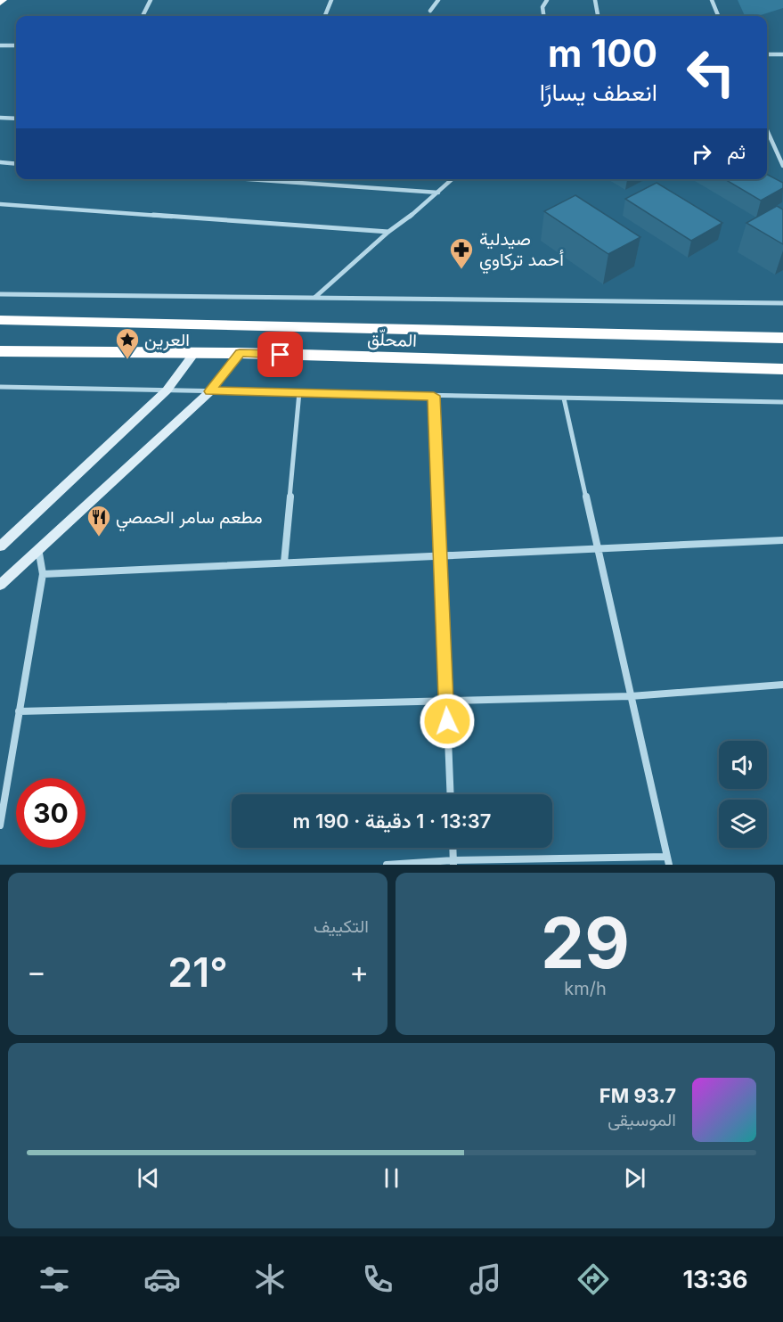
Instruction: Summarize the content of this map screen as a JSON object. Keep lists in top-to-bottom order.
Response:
{
  "streets": {
    "highway": ["المحلّق"]
  },
  "places": {
    "pharmacy": ["صيدلية أحمد تركاوي"],
    "place": ["العرين"],
    "restaurant": ["مطعم سامر الحمصي"]
  },
  "page": {
    "turn": ["100 m", "انعطف يسارًا"],
    "then": "ثم",
    "limit": "30",
    "trip": "13:37 · 1 دقيقة · 190 m",
    "tile": [
      ["29", "km/h"],
      "التكييف"
    ],
    "heat": ["−", "21°", "+"],
    "song": ["93.7 FM", "الموسيقى"],
    "tabs": "13:36"
  }
}
